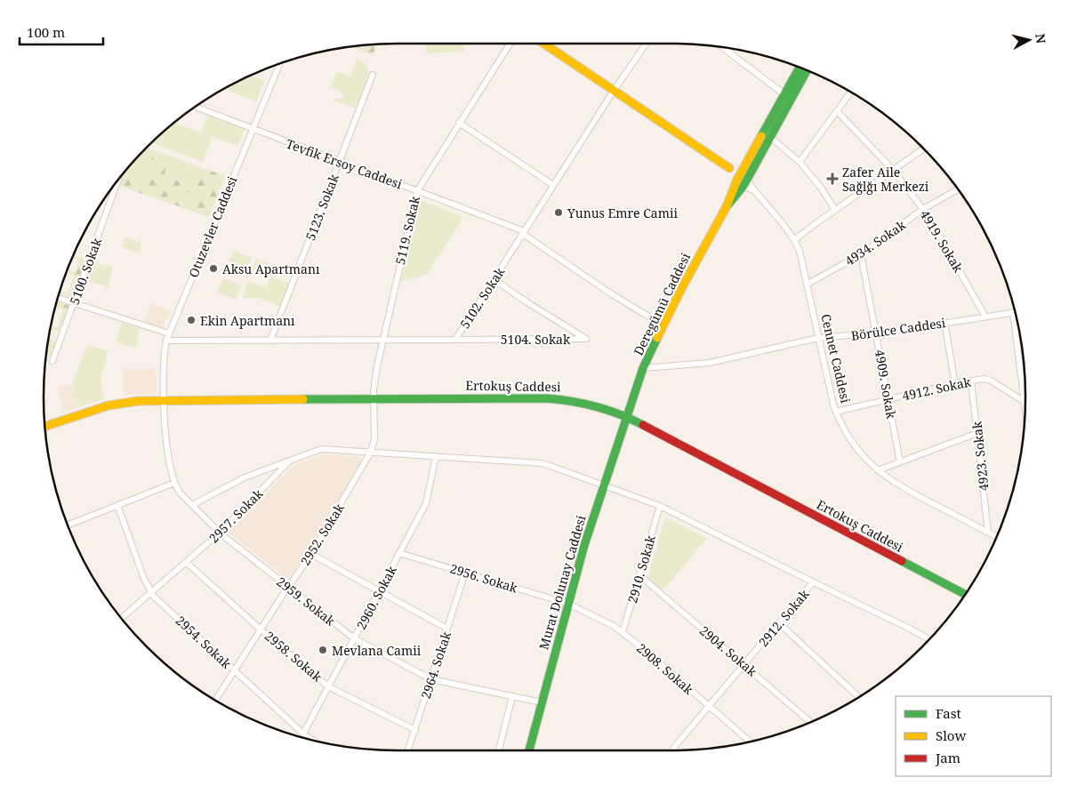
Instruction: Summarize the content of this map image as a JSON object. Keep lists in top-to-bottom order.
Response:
{
  "streets": {
    "main road": [
      "Deregümü Caddesi",
      "Cennet Caddesi",
      "Ertokuş Caddesi",
      "Murat Dolunay Caddesi"
    ],
    "street": [
      "Tevfik Ersoy Caddesi",
      "5123. Sokak",
      "Otuzevler Caddesi",
      "5119. Sokak",
      "4919. Sokak",
      "4934. Sokak",
      "5100. Sokak",
      "5102. Sokak",
      "Börülce Caddesi",
      "5104. Sokak",
      "4909. Sokak",
      "4912. Sokak",
      "4923. Sokak",
      "2957. Sokak",
      "2952. Sokak",
      "2910. Sokak",
      "2956. Sokak",
      "2960. Sokak",
      "2959. Sokak",
      "2912. Sokak",
      "2954. Sokak",
      "2904. Sokak",
      "2958. Sokak",
      "2964. Sokak",
      "2908. Sokak"
    ]
  },
  "crossings": [
    ["Tevfik Ersoy Caddesi", "5123. Sokak"],
    ["Tevfik Ersoy Caddesi", "Otuzevler Caddesi"],
    ["Tevfik Ersoy Caddesi", "5119. Sokak"],
    ["Tevfik Ersoy Caddesi", "5102. Sokak"],
    ["Tevfik Ersoy Caddesi", "Deregümü Caddesi"],
    ["5123. Sokak", "5102. Sokak"],
    ["Otuzevler Caddesi", "5102. Sokak"],
    ["Otuzevler Caddesi", "Ertokuş Caddesi"],
    ["Otuzevler Caddesi", "2959. Sokak"],
    ["5119. Sokak", "5102. Sokak"],
    ["5119. Sokak", "Ertokuş Caddesi"],
    ["5119. Sokak", "2952. Sokak"],
    ["4919. Sokak", "4934. Sokak"],
    ["4919. Sokak", "Börülce Caddesi"],
    ["4934. Sokak", "Cennet Caddesi"],
    ["4934. Sokak", "4909. Sokak"],
    ["5102. Sokak", "5104. Sokak"],
    ["5102. Sokak", "Cennet Caddesi"],
    ["Deregümü Caddesi", "Börülce Caddesi"],
    ["Deregümü Caddesi", "Cennet Caddesi"],
    ["Deregümü Caddesi", "Ertokuş Caddesi"],
    ["Deregümü Caddesi", "Murat Dolunay Caddesi"],
    ["Börülce Caddesi", "Cennet Caddesi"],
    ["Börülce Caddesi", "4909. Sokak"],
    ["Cennet Caddesi", "4912. Sokak"],
    ["Cennet Caddesi", "4923. Sokak"],
    ["4909. Sokak", "4912. Sokak"],
    ["Ertokuş Caddesi", "2952. Sokak"],
    ["Ertokuş Caddesi", "Murat Dolunay Caddesi"],
    ["Ertokuş Caddesi", "2959. Sokak"],
    ["4912. Sokak", "4923. Sokak"],
    ["2957. Sokak", "2952. Sokak"],
    ["2957. Sokak", "2910. Sokak"],
    ["2957. Sokak", "Murat Dolunay Caddesi"],
    ["2957. Sokak", "2960. Sokak"],
    ["2957. Sokak", "2959. Sokak"],
    ["2957. Sokak", "2912. Sokak"],
    ["2957. Sokak", "2954. Sokak"],
    ["2957. Sokak", "2958. Sokak"],
    ["2952. Sokak", "2959. Sokak"],
    ["2952. Sokak", "2954. Sokak"],
    ["2952. Sokak", "2958. Sokak"],
    ["2910. Sokak", "2904. Sokak"],
    ["2910. Sokak", "2908. Sokak"],
    ["2956. Sokak", "Murat Dolunay Caddesi"],
    ["2956. Sokak", "2960. Sokak"],
    ["2956. Sokak", "2964. Sokak"],
    ["2956. Sokak", "2908. Sokak"],
    ["Murat Dolunay Caddesi", "2959. Sokak"],
    ["Murat Dolunay Caddesi", "2908. Sokak"],
    ["2960. Sokak", "2959. Sokak"],
    ["2960. Sokak", "2954. Sokak"],
    ["2960. Sokak", "2958. Sokak"],
    ["2959. Sokak", "2964. Sokak"],
    ["2912. Sokak", "2904. Sokak"],
    ["2912. Sokak", "2908. Sokak"],
    ["2958. Sokak", "2964. Sokak"]
  ],
  "places": {
    "health": ["Zafer Aile Sağlğı Merkezi"],
    "other": [
      "Yunus Emre Camii",
      "Aksu Apartmanı",
      "Ekin Apartmanı",
      "Mevlana Camii"
    ]
  },
  "legend": ["Fast", "Slow", "Jam"],
  "scale_bar": "100 m",
  "north": "right"
}
